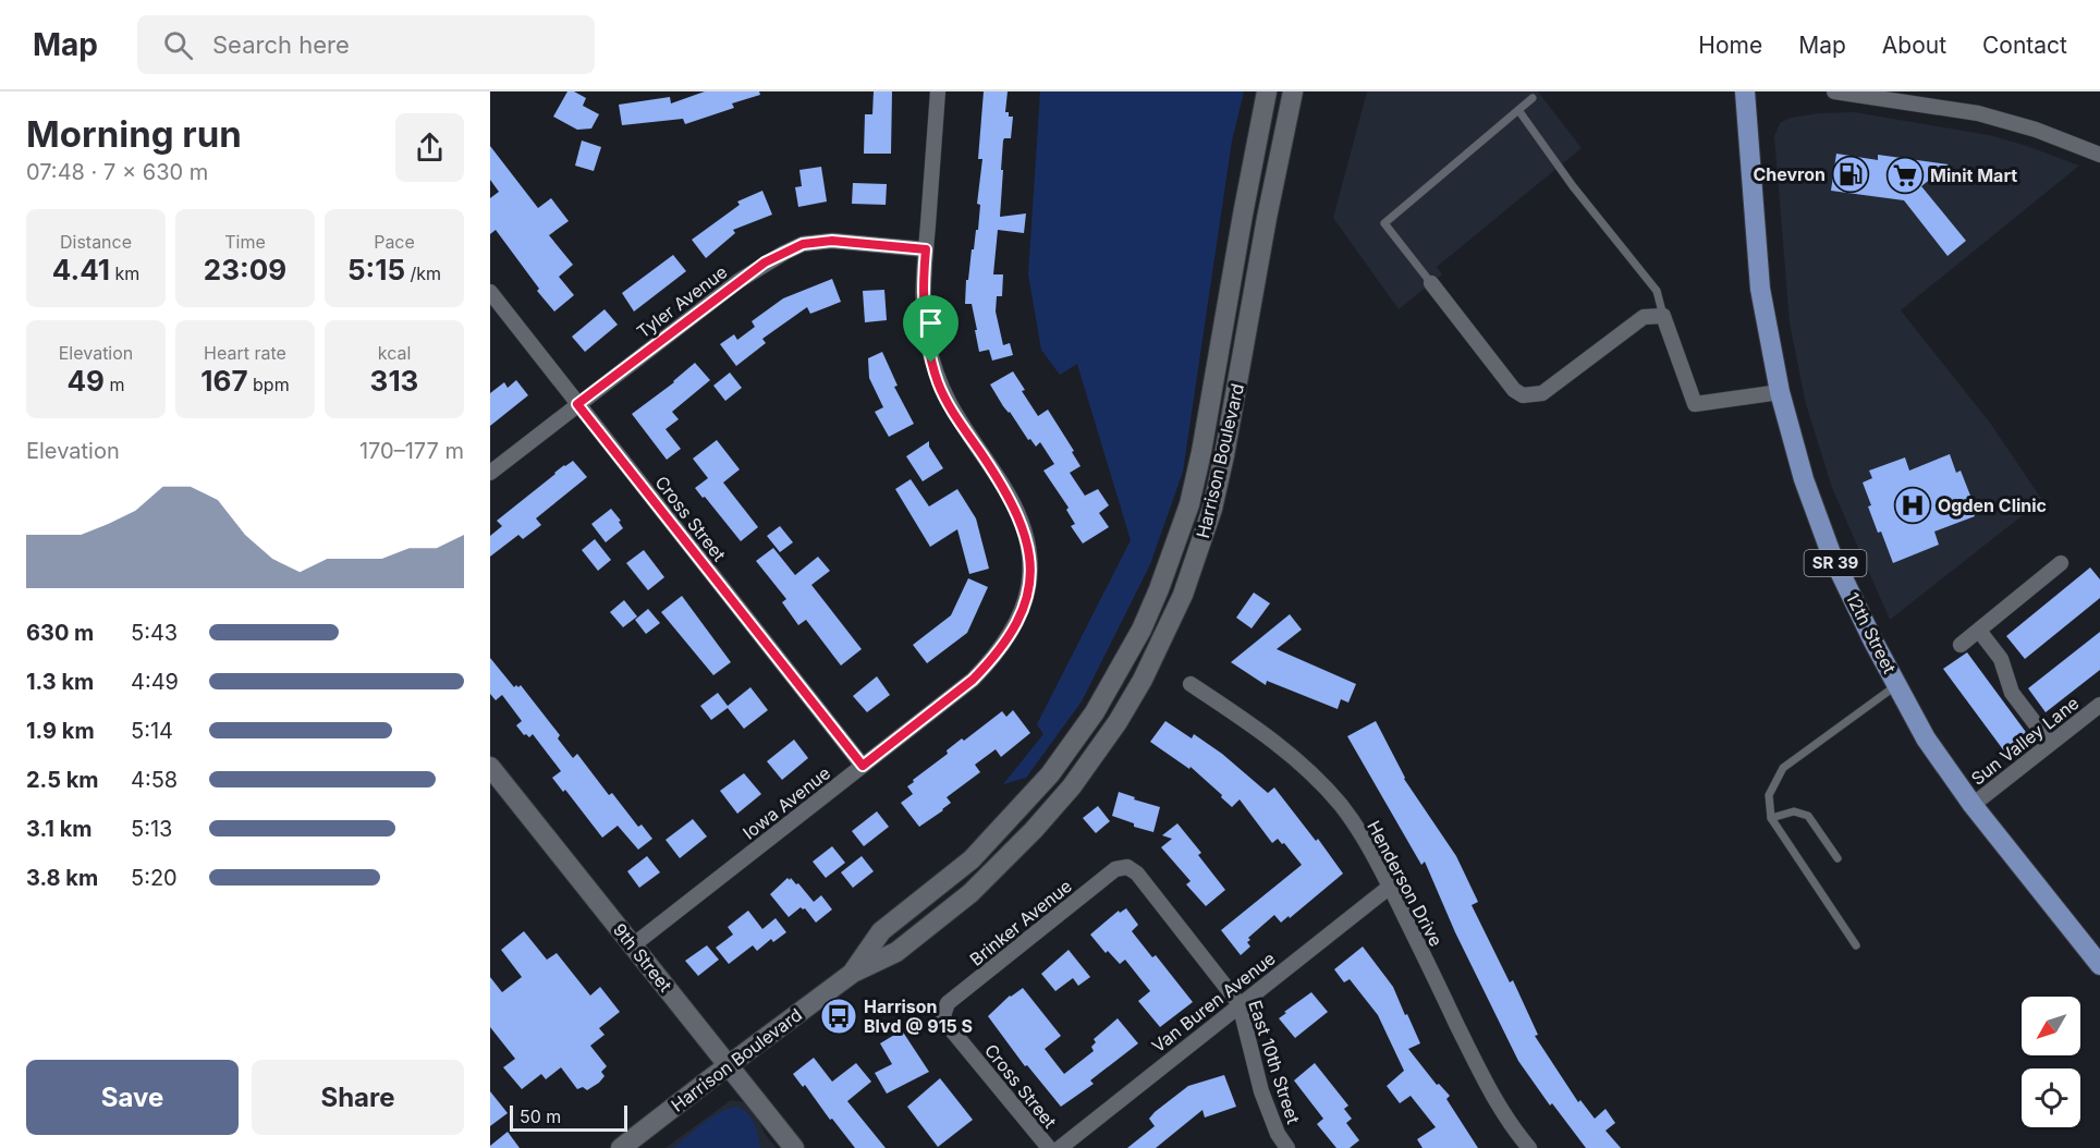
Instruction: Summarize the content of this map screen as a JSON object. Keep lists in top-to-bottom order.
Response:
{
  "streets": {
    "main road": [
      "Harrison Boulevard",
      "SR 39",
      "12th Street",
      "9th Street"
    ],
    "street": [
      "Tyler Avenue",
      "Cross Street",
      "Sun Valley Lane",
      "Iowa Avenue",
      "Henderson Drive",
      "Brinker Avenue",
      "Van Buren Avenue",
      "East 10th Street"
    ]
  },
  "crossings": [
    ["Tyler Avenue", "Cross Street"],
    ["Tyler Avenue", "Iowa Avenue"],
    ["Harrison Boulevard", "9th Street"],
    ["Cross Street", "Iowa Avenue"],
    ["Cross Street", "Brinker Avenue"],
    ["12th Street", "Sun Valley Lane"],
    ["Iowa Avenue", "9th Street"],
    ["Henderson Drive", "Van Buren Avenue"],
    ["Brinker Avenue", "East 10th Street"],
    ["Van Buren Avenue", "East 10th Street"]
  ],
  "places": {
    "fuel station": ["Chevron"],
    "supermarket": ["Minit Mart"],
    "hospital": ["Ogden Clinic"],
    "bus stop": ["Harrison Blvd @ 915 S"]
  },
  "scale_bar": "50 m",
  "north": "bottom left",
  "page": {
    "header": "Map",
    "search": "Search here",
    "nav": [
      "Home",
      "Map",
      "About",
      "Contact"
    ],
    "heading": ["Morning run", "07:48 · 7 × 630 m"],
    "stats": [
      ["Distance", "4.41 km"],
      ["Time", "23:09"],
      ["Pace", "5:15 /km"],
      ["Elevation", "49 m"],
      ["Heart rate", "167 bpm"],
      ["kcal", "313"]
    ],
    "chart": ["Elevation", "170–177 m"],
    "list": [
      {
        "name": "630 m",
        "note": "5:43"
      },
      {
        "name": "1.3 km",
        "note": "4:49"
      },
      {
        "name": "1.9 km",
        "note": "5:14"
      },
      {
        "name": "2.5 km",
        "note": "4:58"
      },
      {
        "name": "3.1 km",
        "note": "5:13"
      },
      {
        "name": "3.8 km",
        "note": "5:20"
      }
    ],
    "buttons": ["Save", "Share"],
    "scale": "50 m"
  }
}
